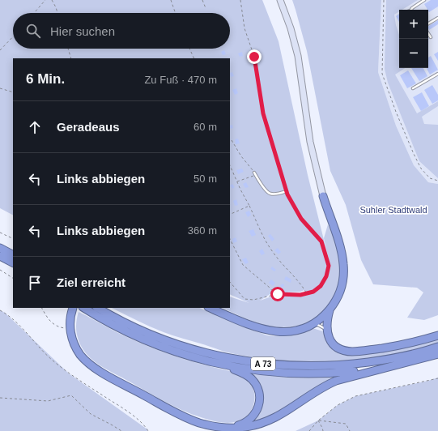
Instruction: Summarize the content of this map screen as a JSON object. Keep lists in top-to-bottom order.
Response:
{
  "streets": {
    "highway": ["A 73"]
  },
  "parks": ["Suhler Stadtwald"],
  "page": {
    "map_buttons": ["+", "−"],
    "search": "Hier suchen",
    "heading": ["6 Min.", "Zu Fuß · 470 m"],
    "list": [
      ["Geradeaus", "60 m"],
      ["Links abbiegen", "50 m"],
      ["Links abbiegen", "360 m"],
      "Ziel erreicht"
    ]
  }
}
